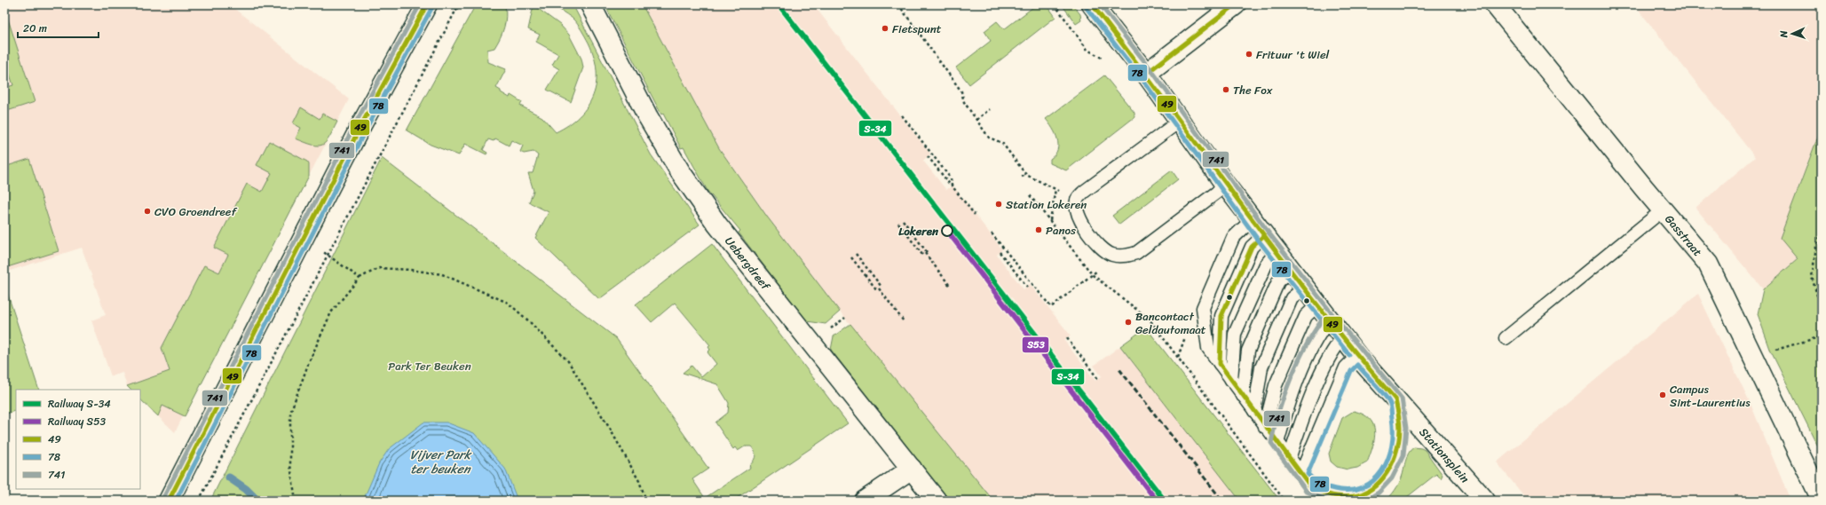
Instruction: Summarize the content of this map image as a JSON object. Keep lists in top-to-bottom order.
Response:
{
  "streets": {
    "street": ["Gasstraat", "Uebergdreef", "Stationsplein"]
  },
  "water": ["Vijver Park ter beuken"],
  "parks": ["Park Ter Beuken"],
  "places": [
    "Fietspunt",
    "Frituur 't Wiel",
    "The Fox",
    "Station Lokeren",
    "CVO Groendreef",
    "Panos",
    "Lokeren",
    "Bancontact Geldautomaat",
    "Campus Sint-Laurentius"
  ],
  "lines": [
    "rail line S-34",
    "transit line 49",
    "transit line 741",
    "transit line 78",
    "rail line S53"
  ],
  "legend": [
    "Railway S-34",
    "Railway S53",
    "49",
    "78",
    "741"
  ],
  "scale_bar": "20 m",
  "north": "left"
}
